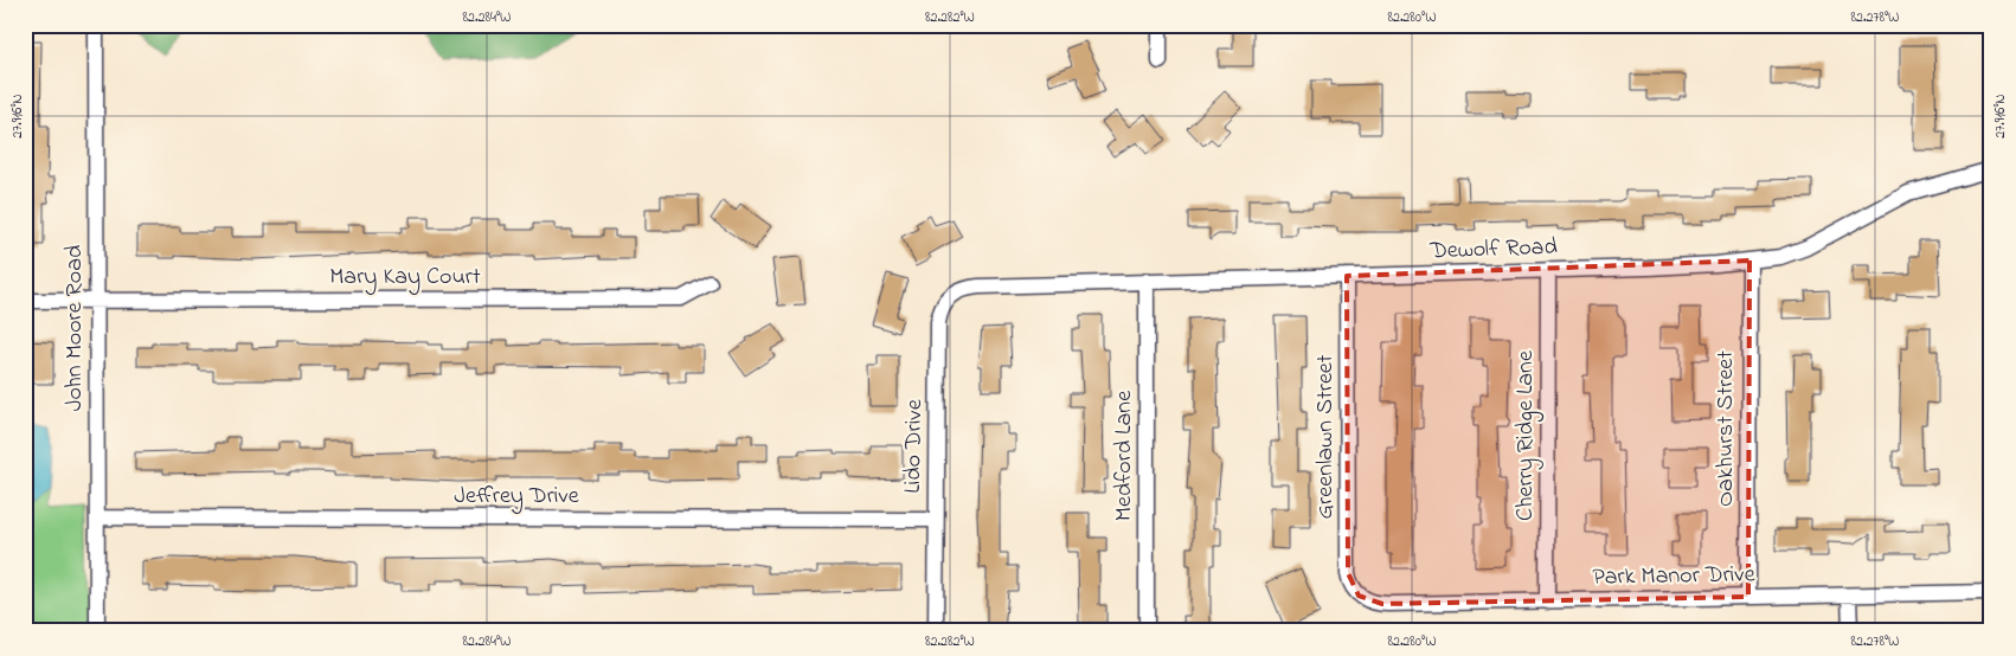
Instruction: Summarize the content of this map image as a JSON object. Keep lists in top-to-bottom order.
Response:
{
  "streets": {
    "street": [
      "Dewolf Road",
      "Mary Kay Court",
      "John Moore Road",
      "Oakhurst Street",
      "Cherry Ridge Lane",
      "Greenlawn Street",
      "Lido Drive",
      "Medford Lane",
      "Jeffrey Drive",
      "Park Manor Drive"
    ]
  },
  "crossings": [
    ["Dewolf Road", "Oakhurst Street"],
    ["Dewolf Road", "Cherry Ridge Lane"],
    ["Dewolf Road", "Greenlawn Street"],
    ["Dewolf Road", "Lido Drive"],
    ["Dewolf Road", "Medford Lane"],
    ["Mary Kay Court", "John Moore Road"],
    ["John Moore Road", "Jeffrey Drive"],
    ["Oakhurst Street", "Park Manor Drive"],
    ["Cherry Ridge Lane", "Park Manor Drive"],
    ["Greenlawn Street", "Park Manor Drive"],
    ["Lido Drive", "Jeffrey Drive"]
  ],
  "coordinates": [
    "82.284°W",
    "82.282°W",
    "82.280°W",
    "82.278°W",
    "27.916°N"
  ]
}
